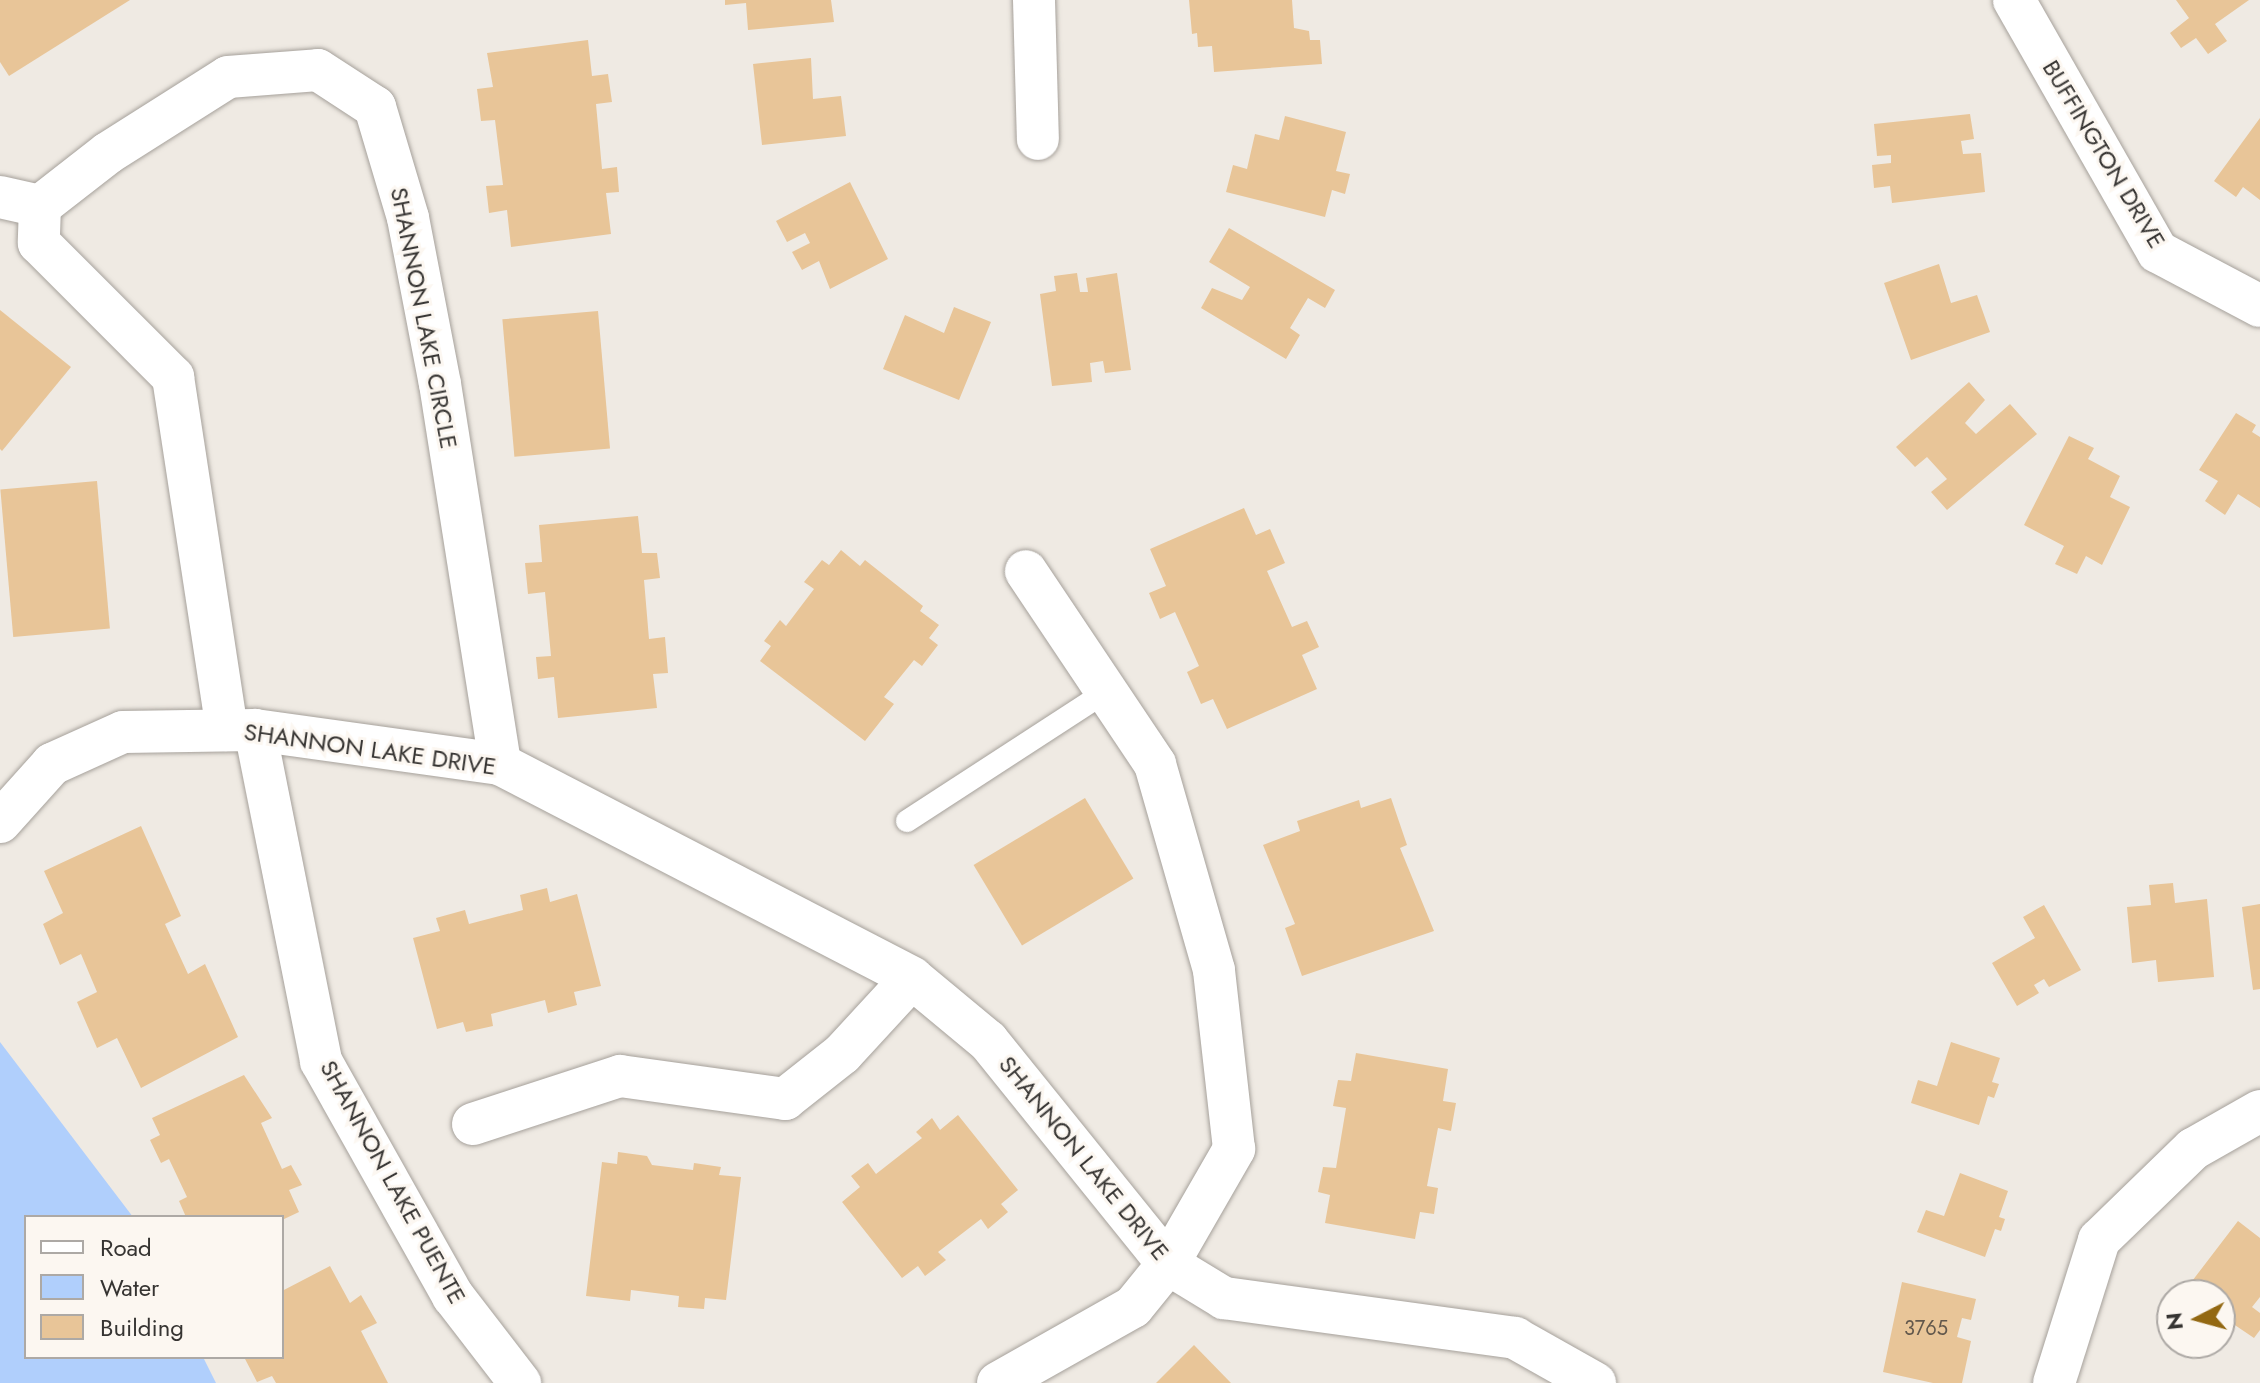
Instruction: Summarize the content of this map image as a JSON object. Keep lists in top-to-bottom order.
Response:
{
  "streets": {
    "street": [
      "BUFFINGTON DRIVE",
      "SHANNON LAKE CIRCLE",
      "SHANNON LAKE DRIVE",
      "SHANNON LAKE PUENTE"
    ]
  },
  "crossings": [
    ["SHANNON LAKE CIRCLE", "SHANNON LAKE DRIVE"],
    ["SHANNON LAKE CIRCLE", "SHANNON LAKE PUENTE"],
    ["SHANNON LAKE DRIVE", "SHANNON LAKE PUENTE"]
  ],
  "house_numbers": ["3765"],
  "legend": ["Road", "Water", "Building"],
  "north": "left"
}
